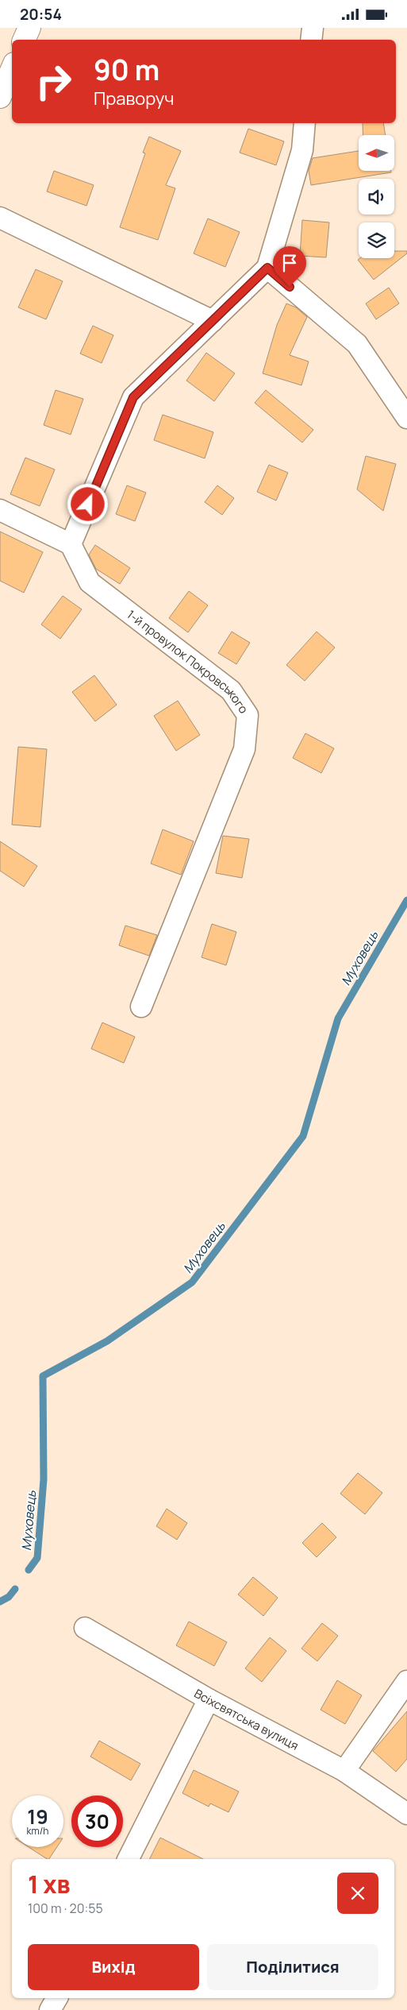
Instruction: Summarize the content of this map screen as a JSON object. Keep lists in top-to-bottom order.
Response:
{
  "streets": {
    "street": ["1-й провулок Покровського", "Всіхсвятська вулиця"]
  },
  "water": ["Муховець"],
  "north": "left",
  "page": {
    "status": "20:54",
    "turn": ["90 m", "Праворуч"],
    "speed": "19 km/h",
    "limit": "30",
    "heading": ["1 хв", "100 m · 20:55"],
    "buttons": ["Вихід", "Поділитися"]
  }
}
